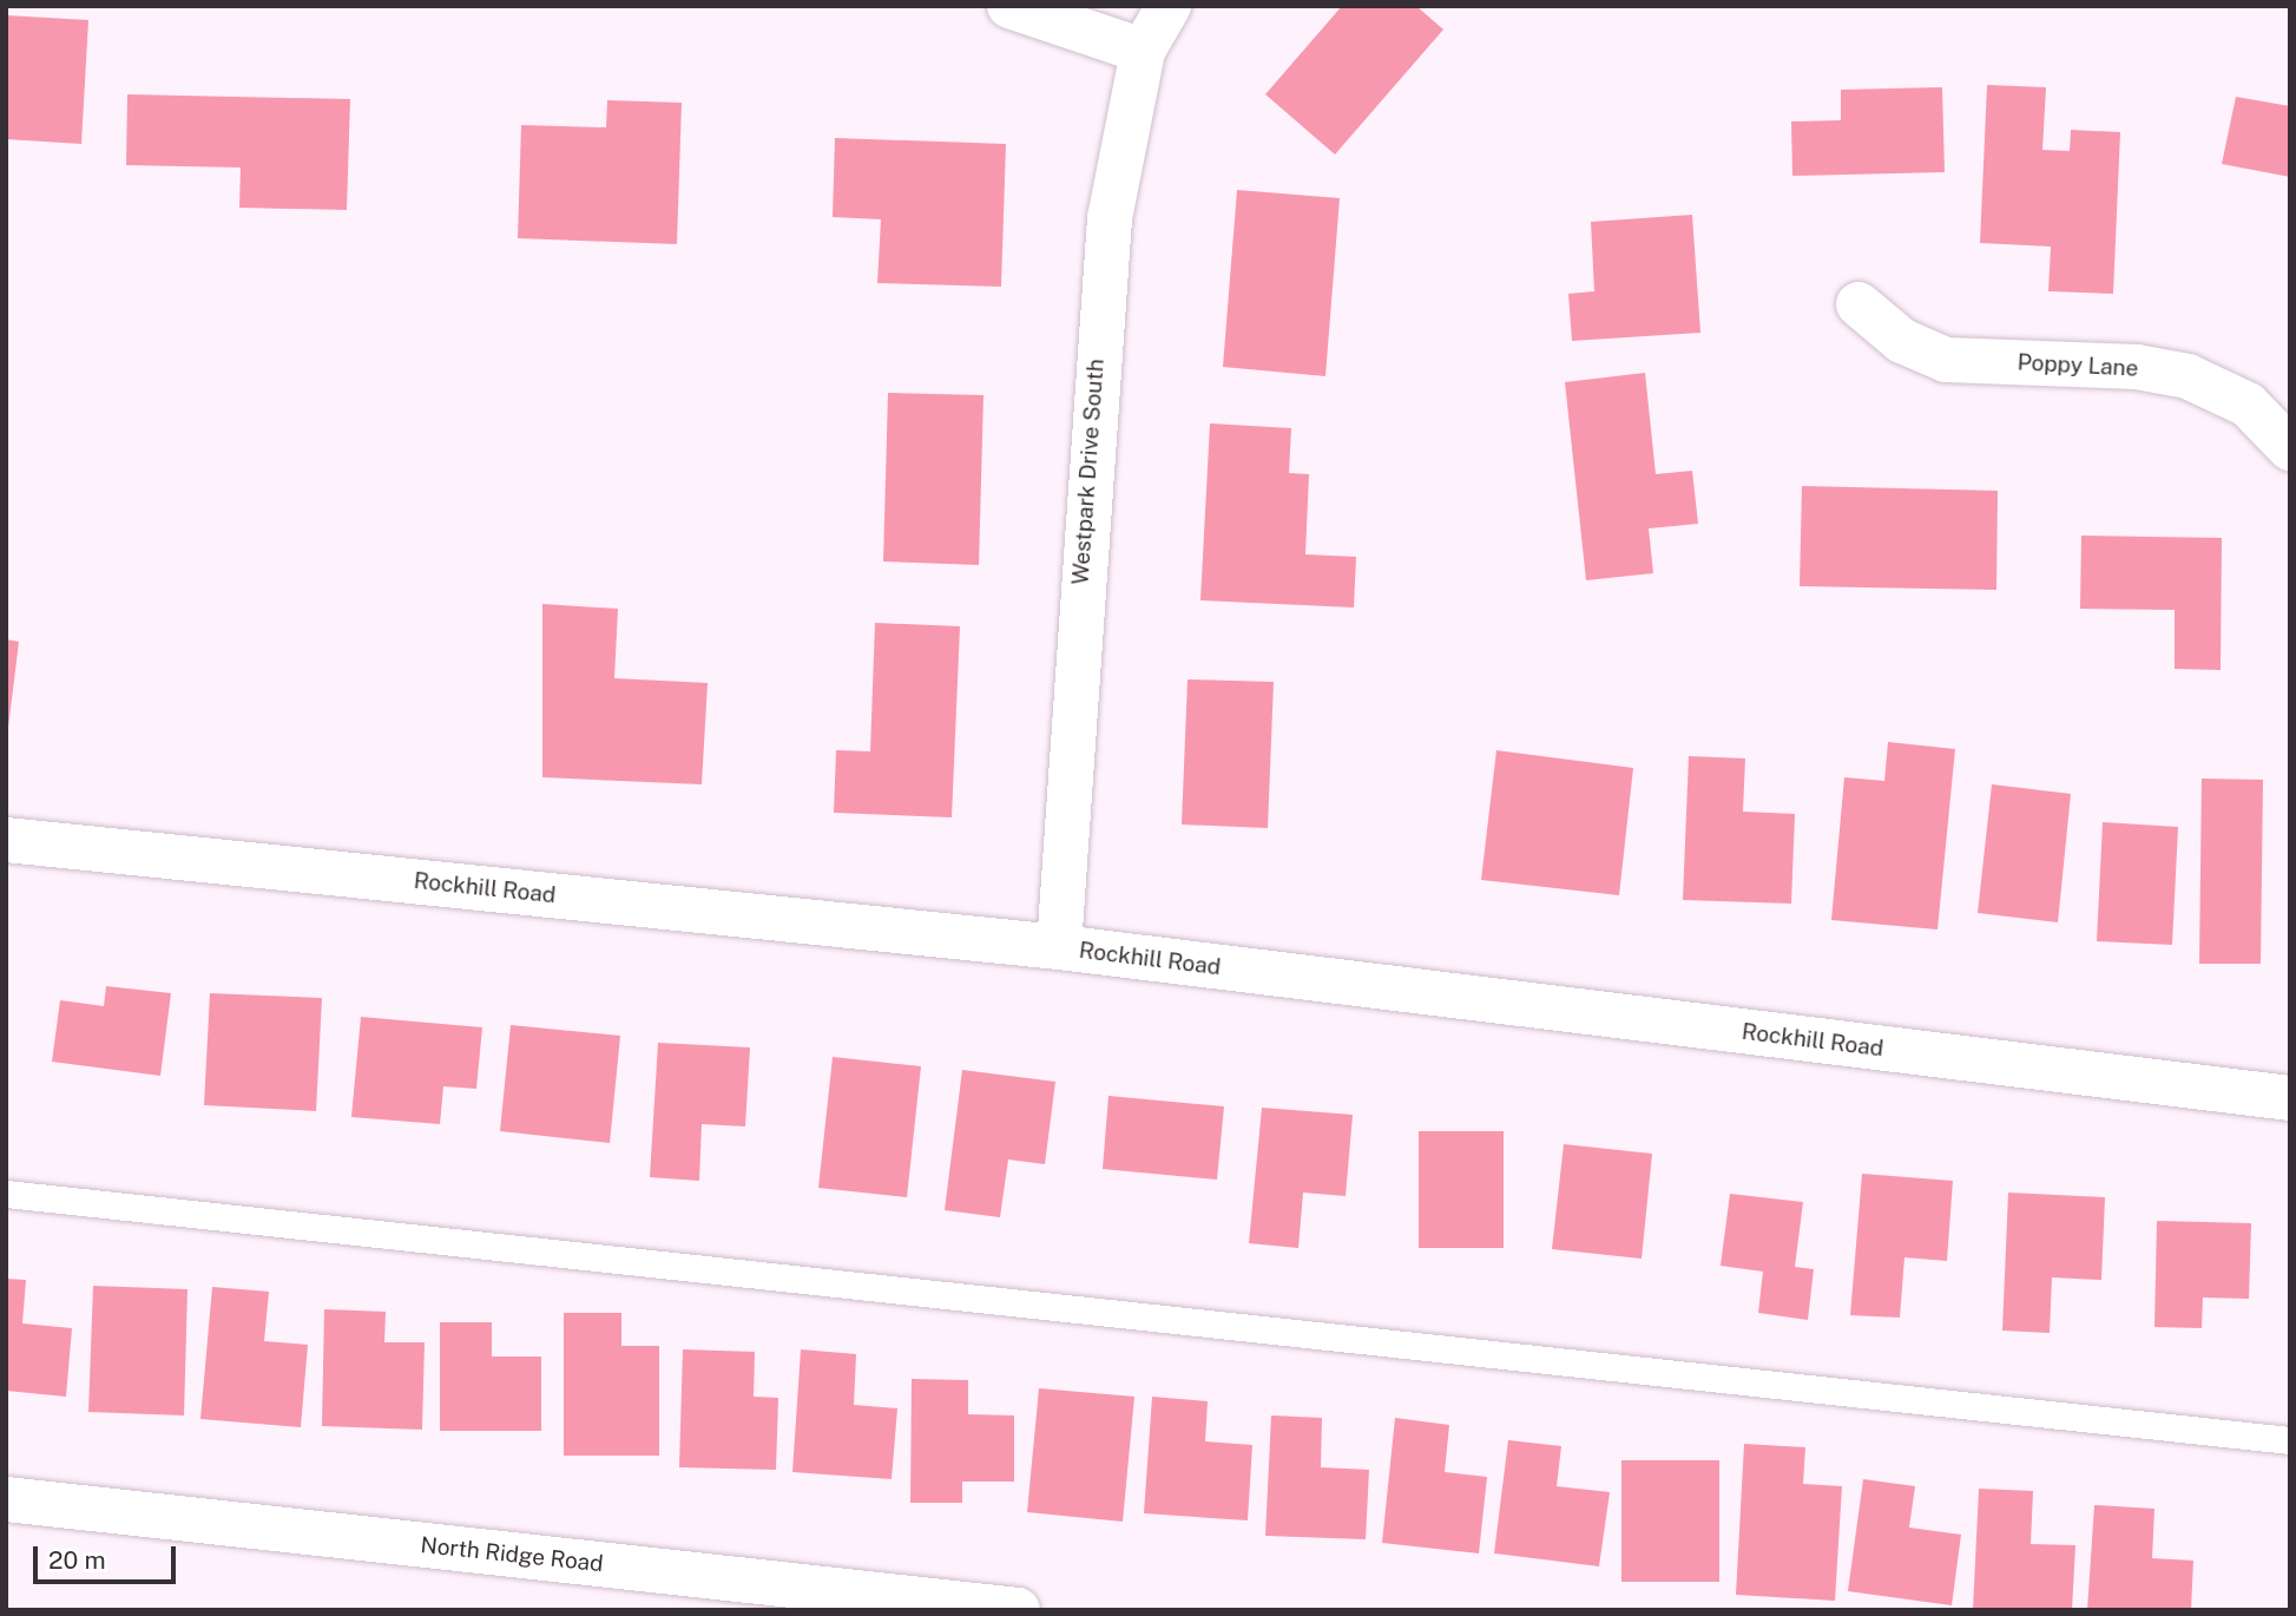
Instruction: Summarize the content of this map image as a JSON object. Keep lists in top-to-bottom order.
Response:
{
  "streets": {
    "street": [
      "Poppy Lane",
      "Westpark Drive South",
      "Rockhill Road",
      "North Ridge Road"
    ]
  },
  "crossings": [
    ["Westpark Drive South", "Rockhill Road"]
  ],
  "scale_bar": "20 m"
}
